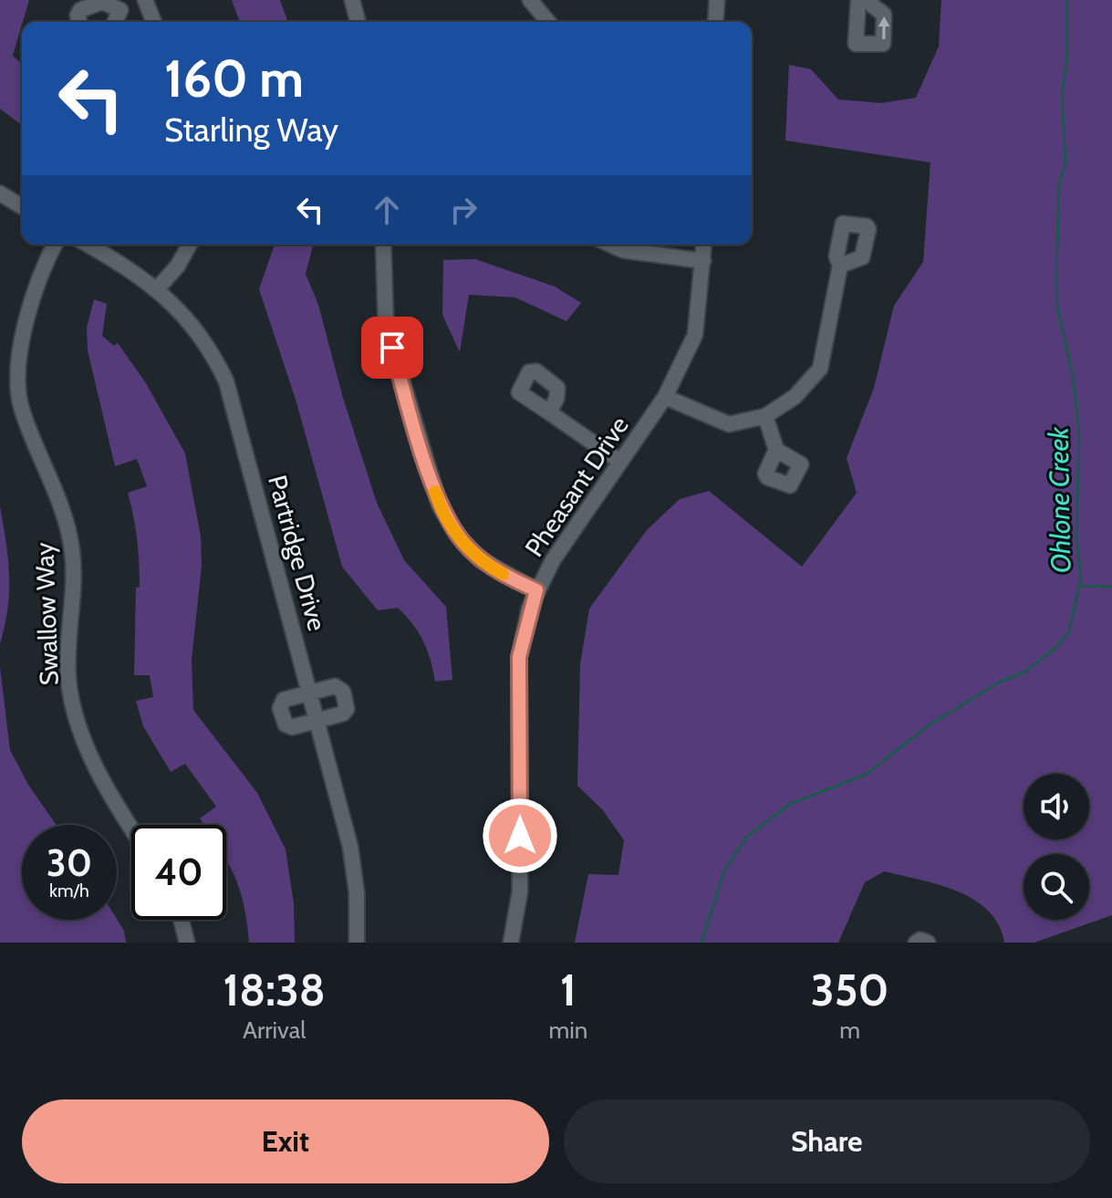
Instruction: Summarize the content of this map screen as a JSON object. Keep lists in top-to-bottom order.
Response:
{
  "streets": {
    "street": ["Pheasant Drive", "Partridge Drive", "Swallow Way"]
  },
  "water": ["Ohlone Creek"],
  "page": {
    "turn": ["160 m", "Starling Way"],
    "speed": "30 km/h",
    "limit": "40",
    "eta": [
      "18:38",
      "Arrival",
      "1",
      "min",
      "350",
      "m"
    ],
    "buttons": ["Exit", "Share"]
  }
}
